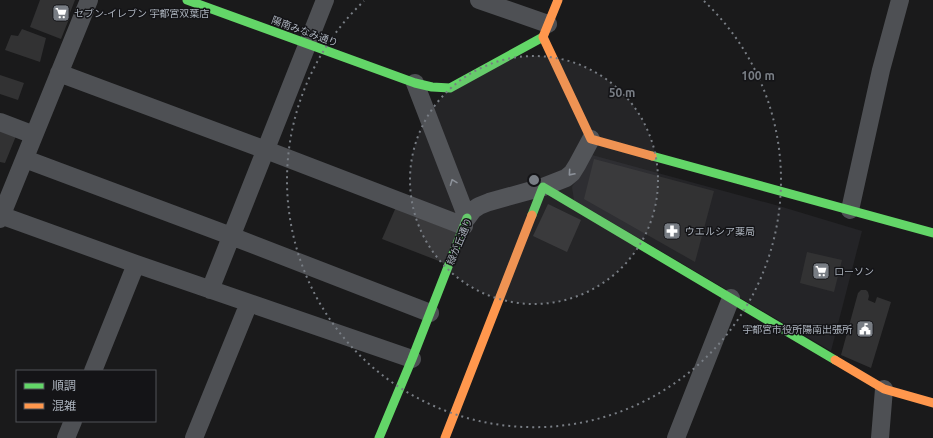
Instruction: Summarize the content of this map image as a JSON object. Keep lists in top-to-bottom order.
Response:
{
  "streets": {
    "street": ["陽南みなみ通り", "緑が丘通り"]
  },
  "places": {
    "supermarket": ["セブン-イレブン 宇都宮双葉店", "ローソン"],
    "pharmacy": ["ウエルシア薬局"],
    "public building": ["宇都宮市役所陽南出張所"]
  },
  "legend": ["順調", "混雑"],
  "rings": ["100 m", "50 m"]
}
